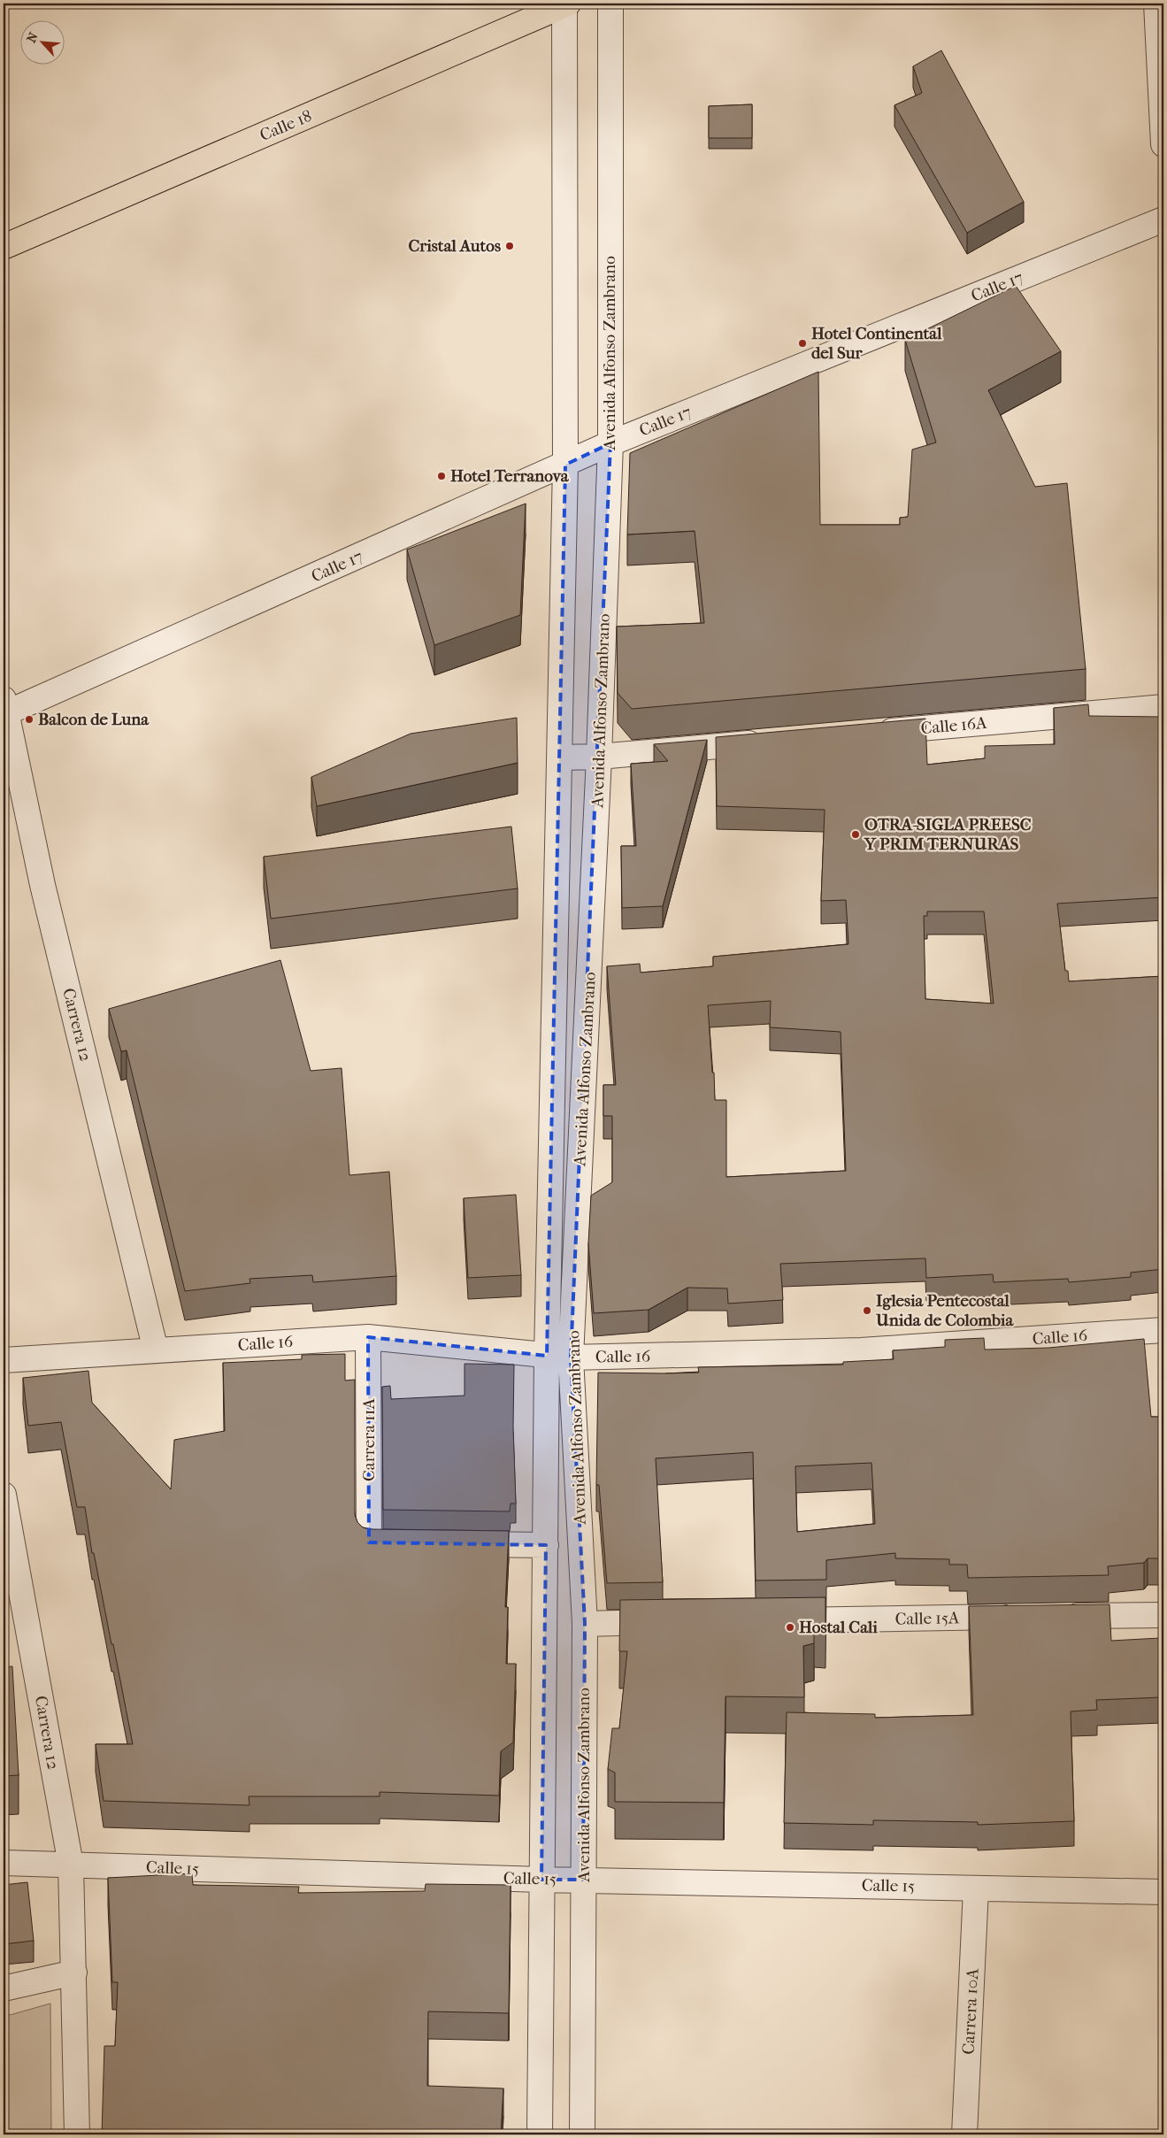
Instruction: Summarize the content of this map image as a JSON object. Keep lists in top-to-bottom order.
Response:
{
  "streets": {
    "main road": ["Calle 18"],
    "street": [
      "Calle 17",
      "Avenida Alfonso Zambrano",
      "Calle 16A",
      "Carrera 12",
      "Calle 16",
      "Carrera 11A",
      "Calle 15A",
      "Calle 15",
      "Carrera 10A"
    ]
  },
  "crossings": [
    ["Calle 18", "Avenida Alfonso Zambrano"],
    ["Calle 17", "Avenida Alfonso Zambrano"],
    ["Calle 17", "Carrera 12"],
    ["Avenida Alfonso Zambrano", "Calle 16"],
    ["Avenida Alfonso Zambrano", "Calle 15"],
    ["Carrera 12", "Calle 16"],
    ["Carrera 12", "Calle 15"],
    ["Calle 16", "Carrera 11A"],
    ["Calle 15", "Carrera 10A"]
  ],
  "places": [
    "Cristal Autos",
    "Hotel Continental del Sur",
    "Hotel Terranova",
    "Balcon de Luna",
    "OTRA-SIGLA PREESC Y PRIM TERNURAS",
    "Iglesia Pentecostal Unida de Colombia",
    "Hostal Cali"
  ],
  "north": "top left"
}
